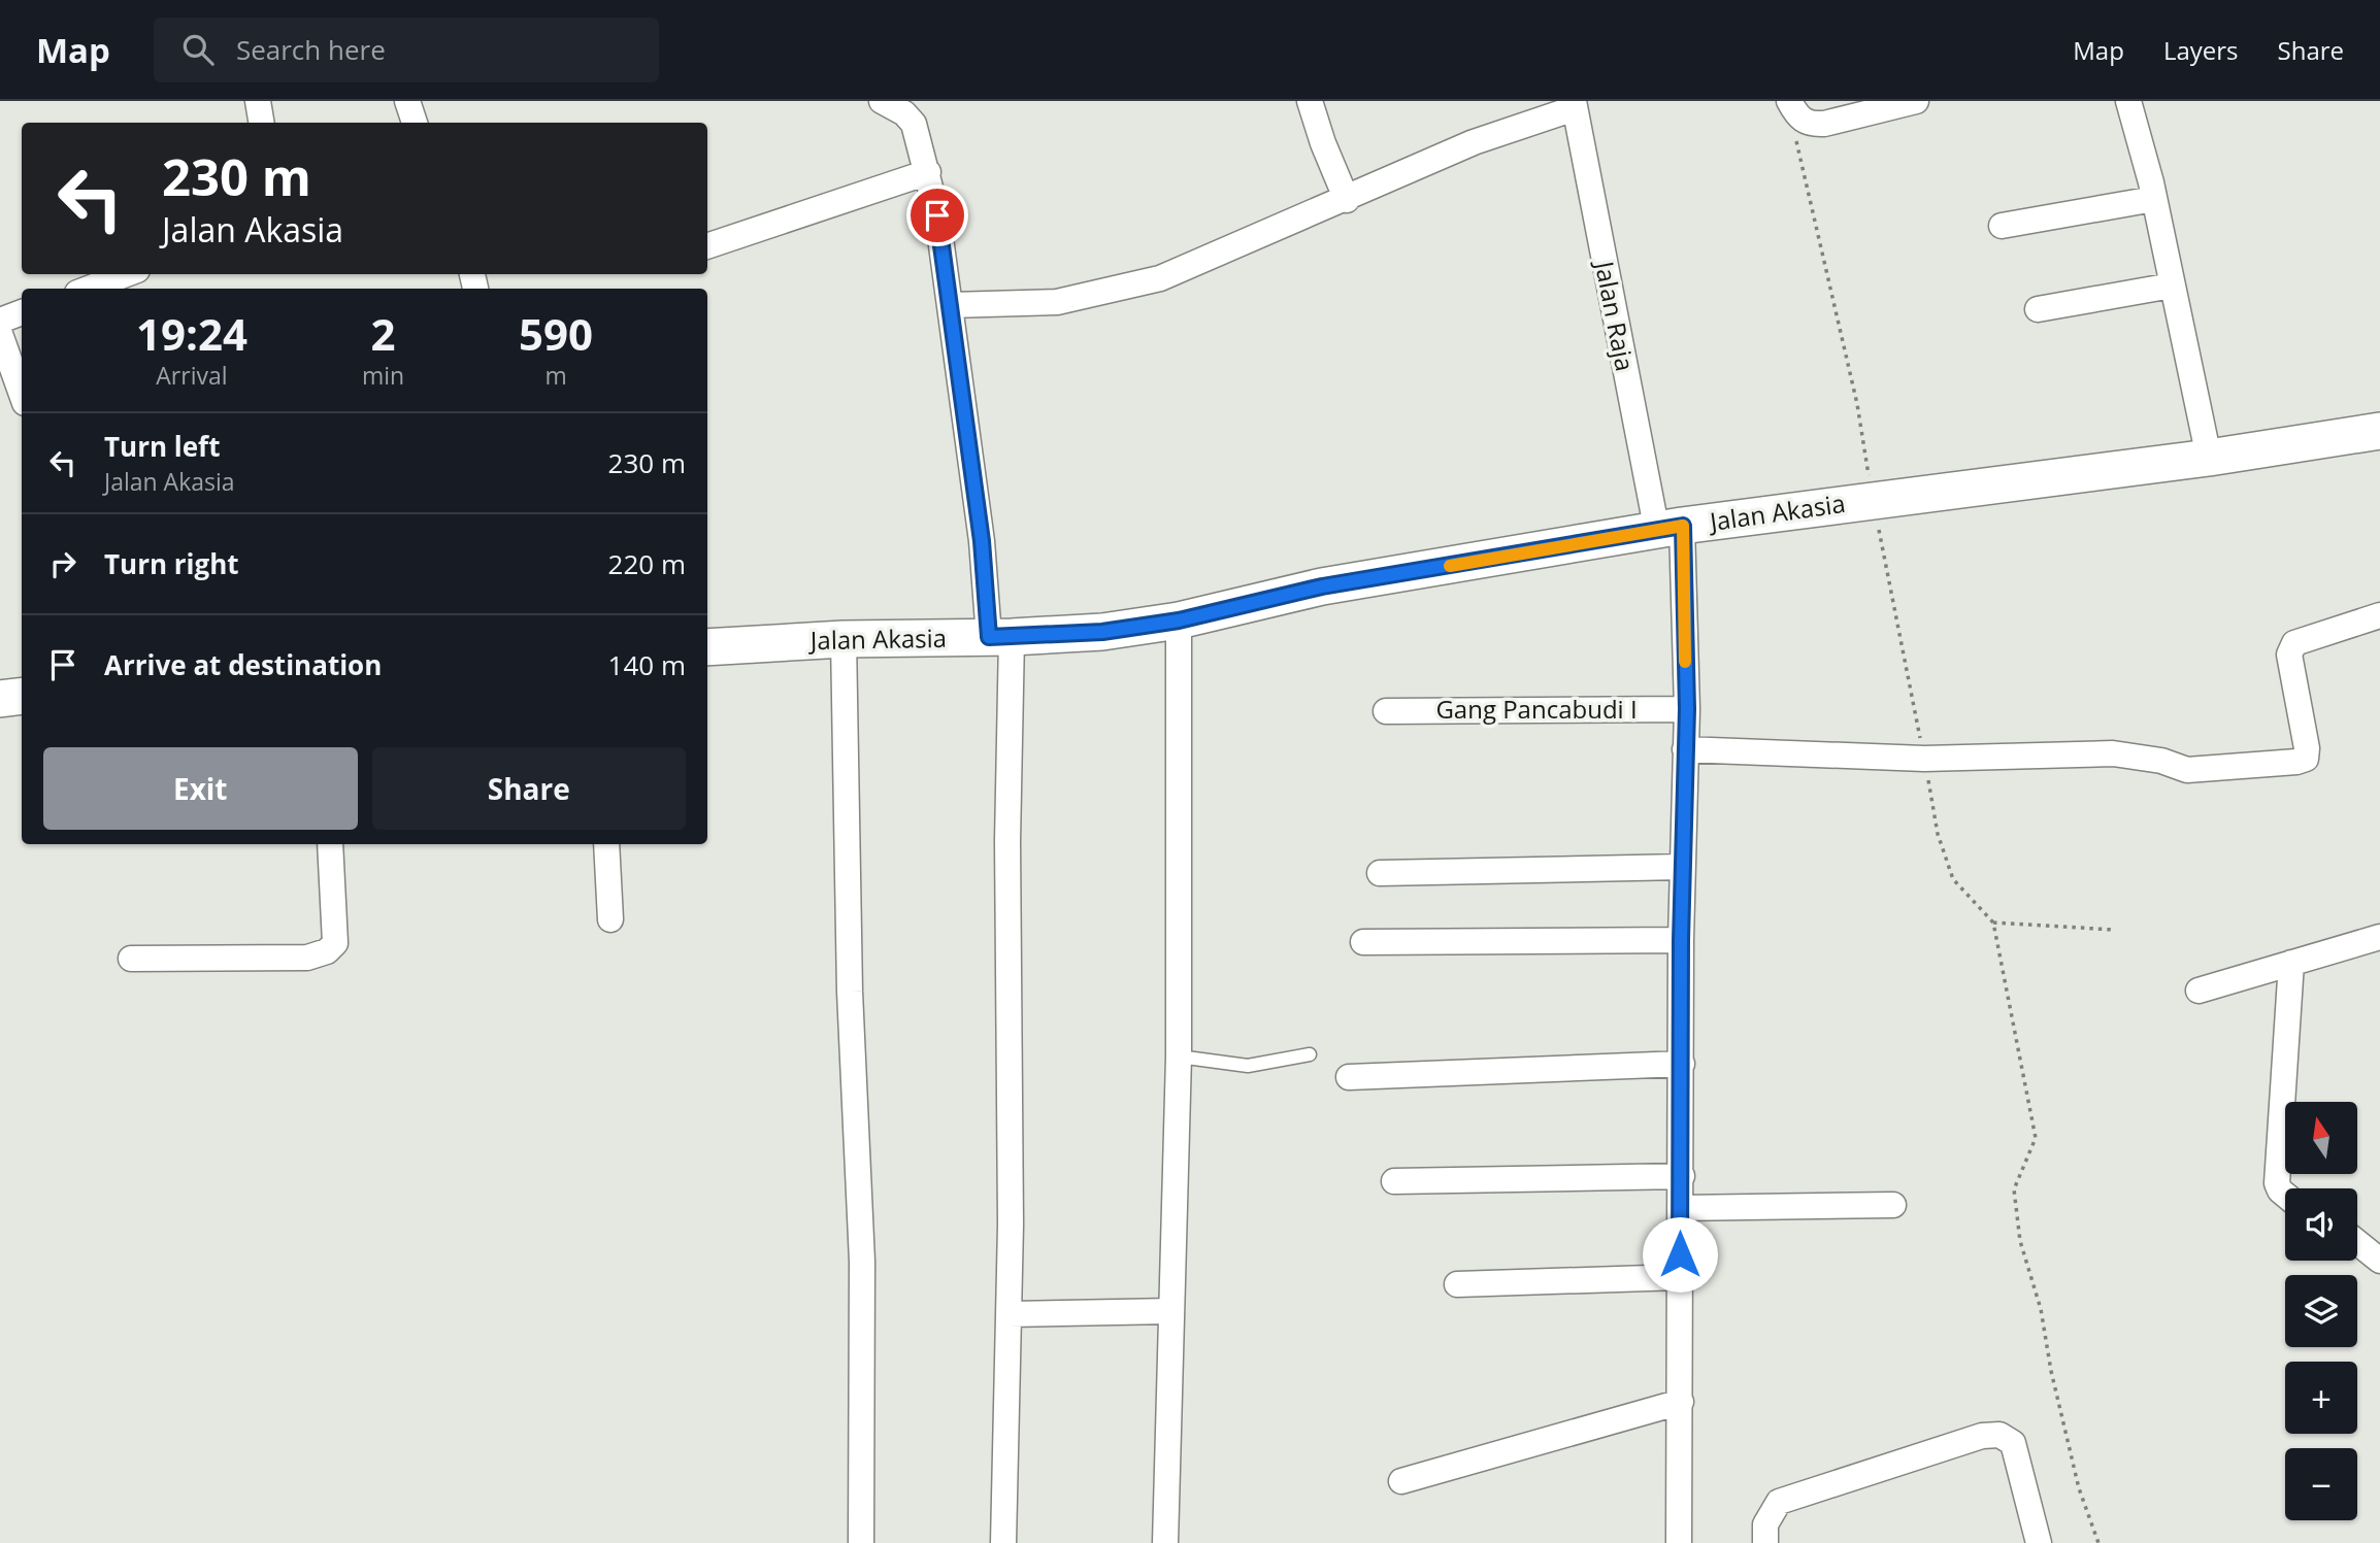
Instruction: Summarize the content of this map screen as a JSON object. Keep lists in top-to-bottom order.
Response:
{
  "streets": {
    "street": ["Jalan Raja", "Jalan Akasia", "Gang Pancabudi I"]
  },
  "crossings": [
    ["Jalan Raja", "Jalan Akasia"],
    ["Jalan Raja", "Gang Pancabudi I"]
  ],
  "north": "top",
  "page": {
    "header": "Map",
    "search": "Search here",
    "nav": ["Map", "Layers", "Share"],
    "turn": ["230 m", "Jalan Akasia"],
    "eta": [
      "19:24",
      "Arrival",
      "2",
      "min",
      "590",
      "m"
    ],
    "list": [
      {
        "name": "Turn left",
        "note": "Jalan Akasia",
        "value": "230 m"
      },
      {
        "name": "Turn right",
        "value": "220 m"
      },
      {
        "name": "Arrive at destination",
        "value": "140 m"
      }
    ],
    "buttons": ["Exit", "Share"],
    "map_buttons": ["+", "−"]
  }
}
